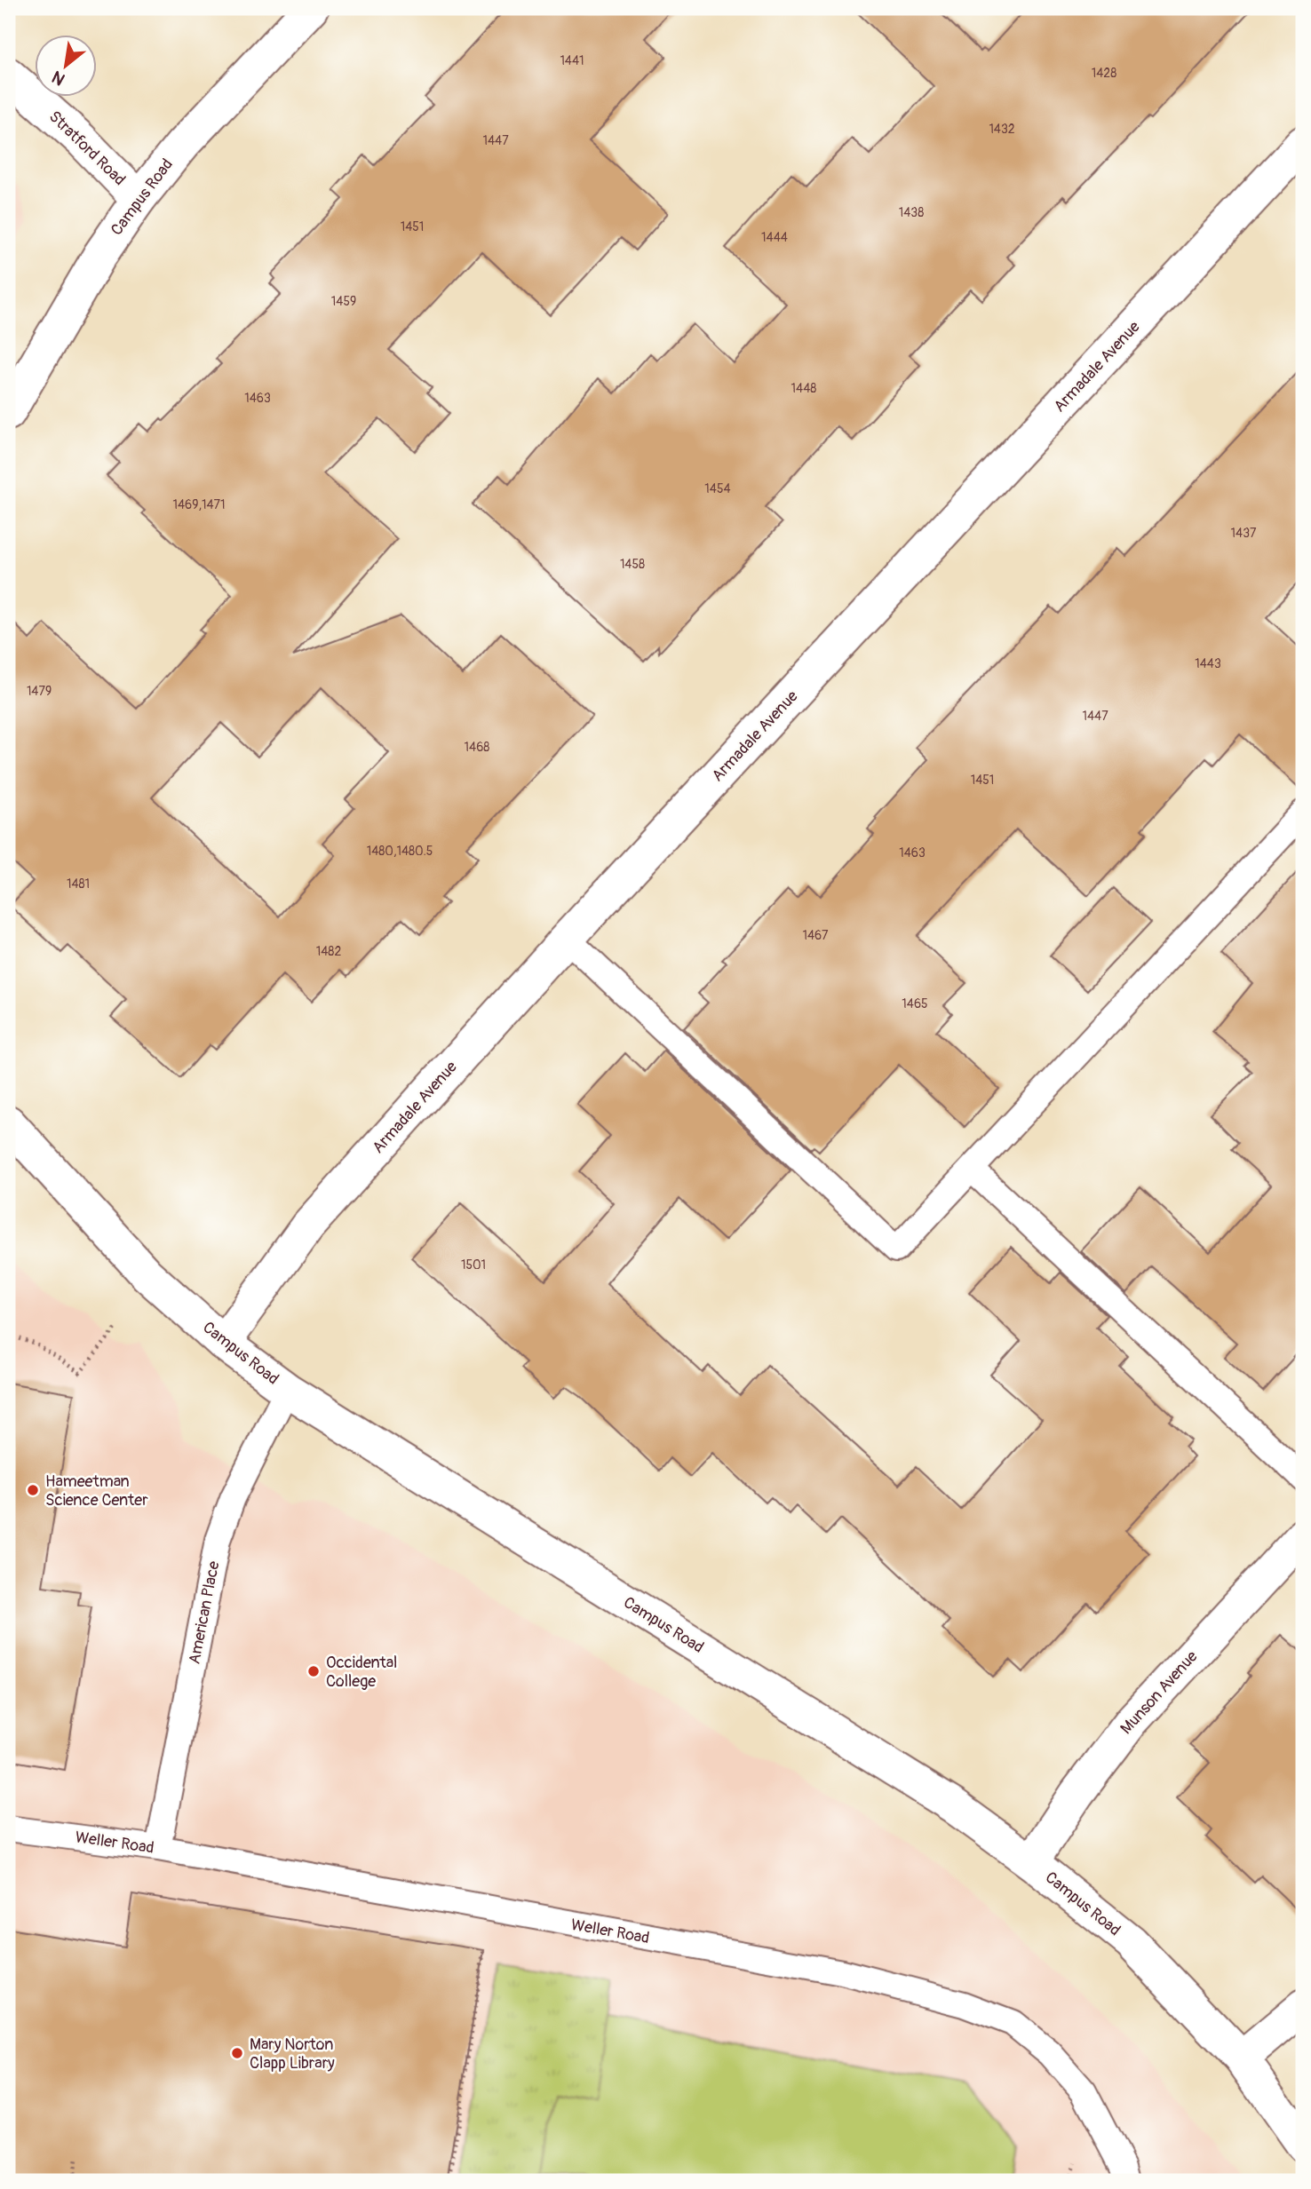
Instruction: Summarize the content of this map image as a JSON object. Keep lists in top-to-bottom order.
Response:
{
  "streets": {
    "street": [
      "Stratford Road",
      "Campus Road",
      "Armadale Avenue",
      "Munson Avenue"
    ],
    "lane": ["American Place", "Weller Road"]
  },
  "crossings": [
    ["Stratford Road", "Campus Road"],
    ["Campus Road", "Armadale Avenue"],
    ["Campus Road", "American Place"],
    ["Campus Road", "Munson Avenue"],
    ["American Place", "Weller Road"]
  ],
  "places": ["Hameetman Science Center", "Occidental College", "Mary Norton Clapp Library"],
  "house_numbers": [
    "1441",
    "1428",
    "1432",
    "1447",
    "1438",
    "1451",
    "1444",
    "1459",
    "1448",
    "1463",
    "1454",
    "1469,1471",
    "1437",
    "1458",
    "1443",
    "1479",
    "1447",
    "1468",
    "1451",
    "1480,1480.5",
    "1463",
    "1481",
    "1467",
    "1482",
    "1465",
    "1501"
  ],
  "north": "bottom left"
}
